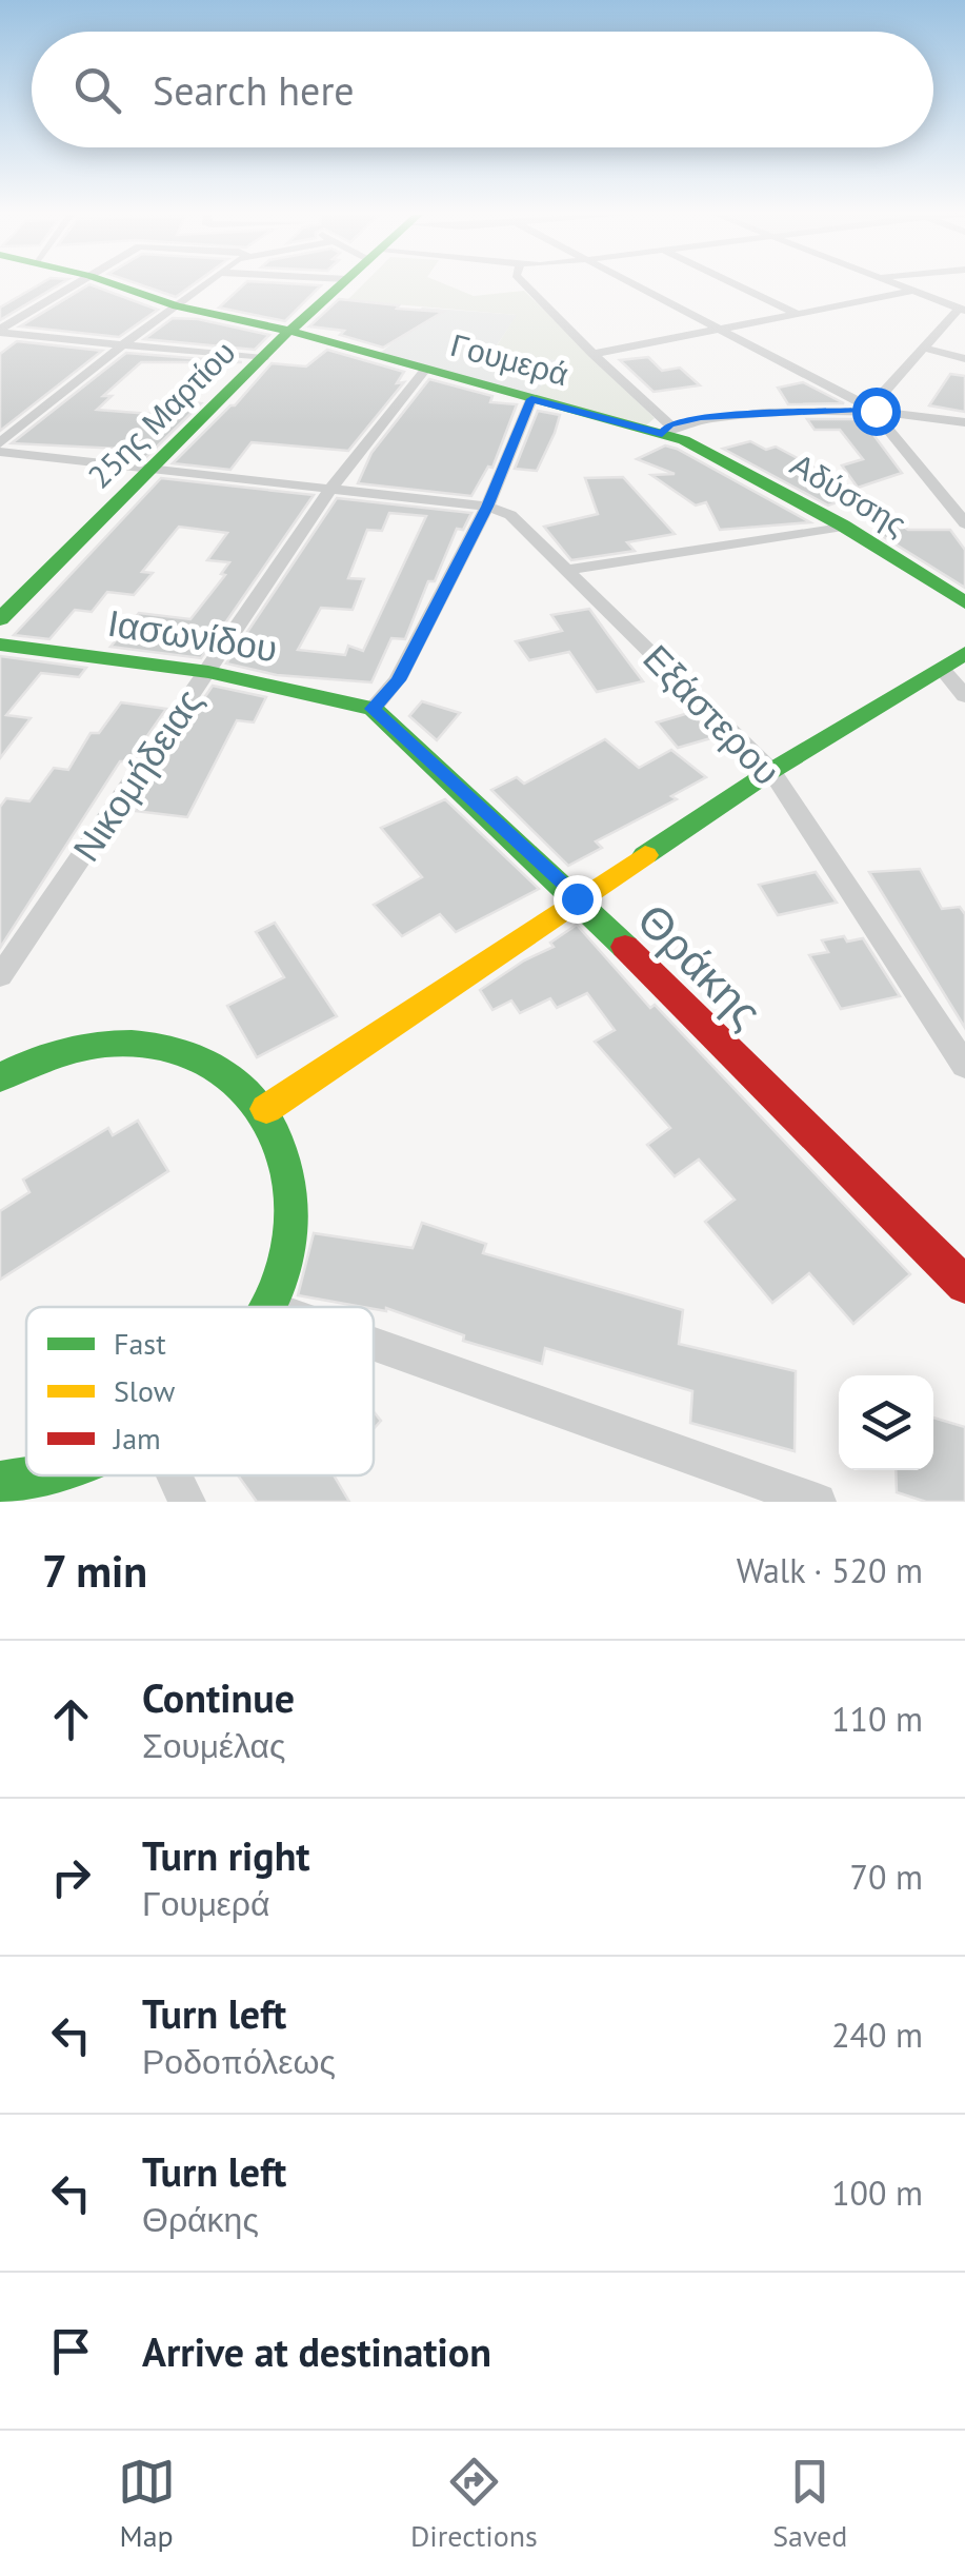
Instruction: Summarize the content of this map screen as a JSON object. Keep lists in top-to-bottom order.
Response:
{
  "streets": {
    "street": [
      "Γουμερά",
      "25ης Μαρτίου",
      "Αδύσσης",
      "Ιασωνίδου",
      "Εξάστερου",
      "Νικομήδειας",
      "Θράκης"
    ]
  },
  "crossings": [
    ["Γουμερά", "25ης Μαρτίου"],
    ["Γουμερά", "Αδύσσης"],
    ["Γουμερά", "Νικομήδειας"],
    ["Ιασωνίδου", "Νικομήδειας"],
    ["Ιασωνίδου", "Θράκης"]
  ],
  "legend": ["Fast", "Slow", "Jam"],
  "page": {
    "search": "Search here",
    "heading": ["7 min", "Walk · 520 m"],
    "list": [
      ["Continue", "Σουμέλας", "110 m"],
      ["Turn right", "Γουμερά", "70 m"],
      ["Turn left", "Ροδοπόλεως", "240 m"],
      ["Turn left", "Θράκης", "100 m"],
      "Arrive at destination"
    ],
    "nav": ["Map", "Directions", "Saved"]
  }
}
